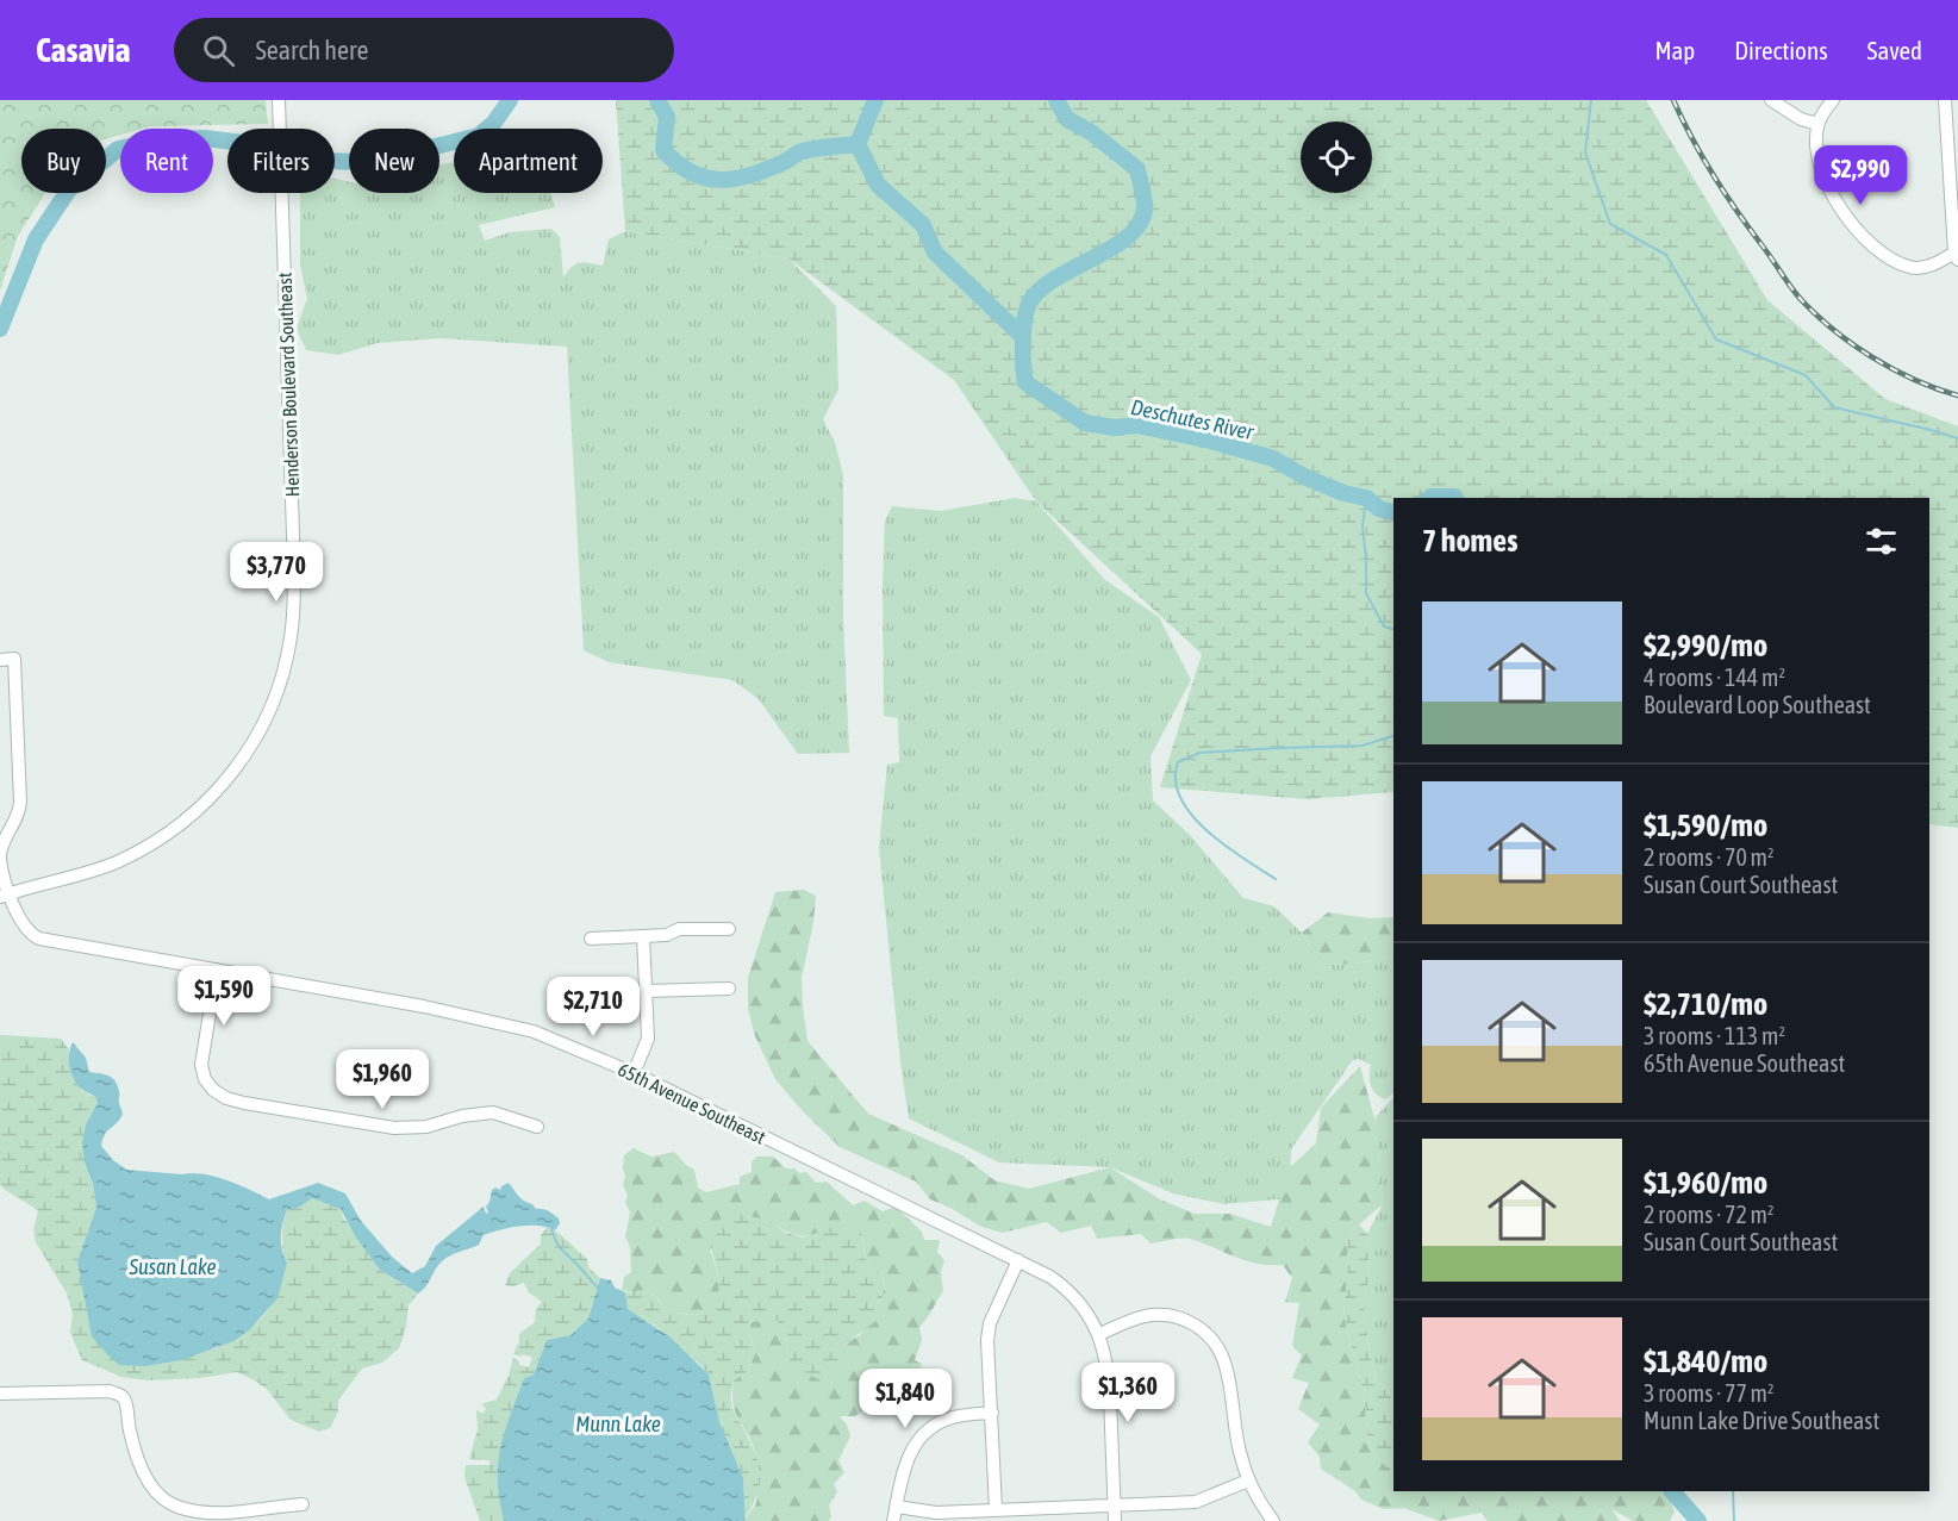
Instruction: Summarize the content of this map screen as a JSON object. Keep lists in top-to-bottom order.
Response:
{
  "streets": {
    "street": ["Henderson Boulevard Southeast", "65th Avenue Southeast"]
  },
  "crossings": [
    ["Henderson Boulevard Southeast", "65th Avenue Southeast"]
  ],
  "water": ["Deschutes River", "Susan Lake", "Munn Lake"],
  "page": {
    "header": "Casavia",
    "search": "Search here",
    "nav": ["Map", "Directions", "Saved"],
    "chip": [
      "Buy",
      "Rent",
      "Filters",
      "New",
      "Apartment"
    ],
    "price": [
      "$2,990",
      "$3,770",
      "$1,590",
      "$2,710",
      "$1,960",
      "$1,360",
      "$1,840"
    ],
    "heading": "7 homes",
    "list": [
      {
        "name": "$2,990/mo",
        "note": "4 rooms · 144 m² · Boulevard Loop Southeast"
      },
      {
        "name": "$1,590/mo",
        "note": "2 rooms · 70 m² · Susan Court Southeast"
      },
      {
        "name": "$2,710/mo",
        "note": "3 rooms · 113 m² · 65th Avenue Southeast"
      },
      {
        "name": "$1,960/mo",
        "note": "2 rooms · 72 m² · Susan Court Southeast"
      },
      {
        "name": "$1,840/mo",
        "note": "3 rooms · 77 m² · Munn Lake Drive Southeast"
      }
    ]
  }
}
